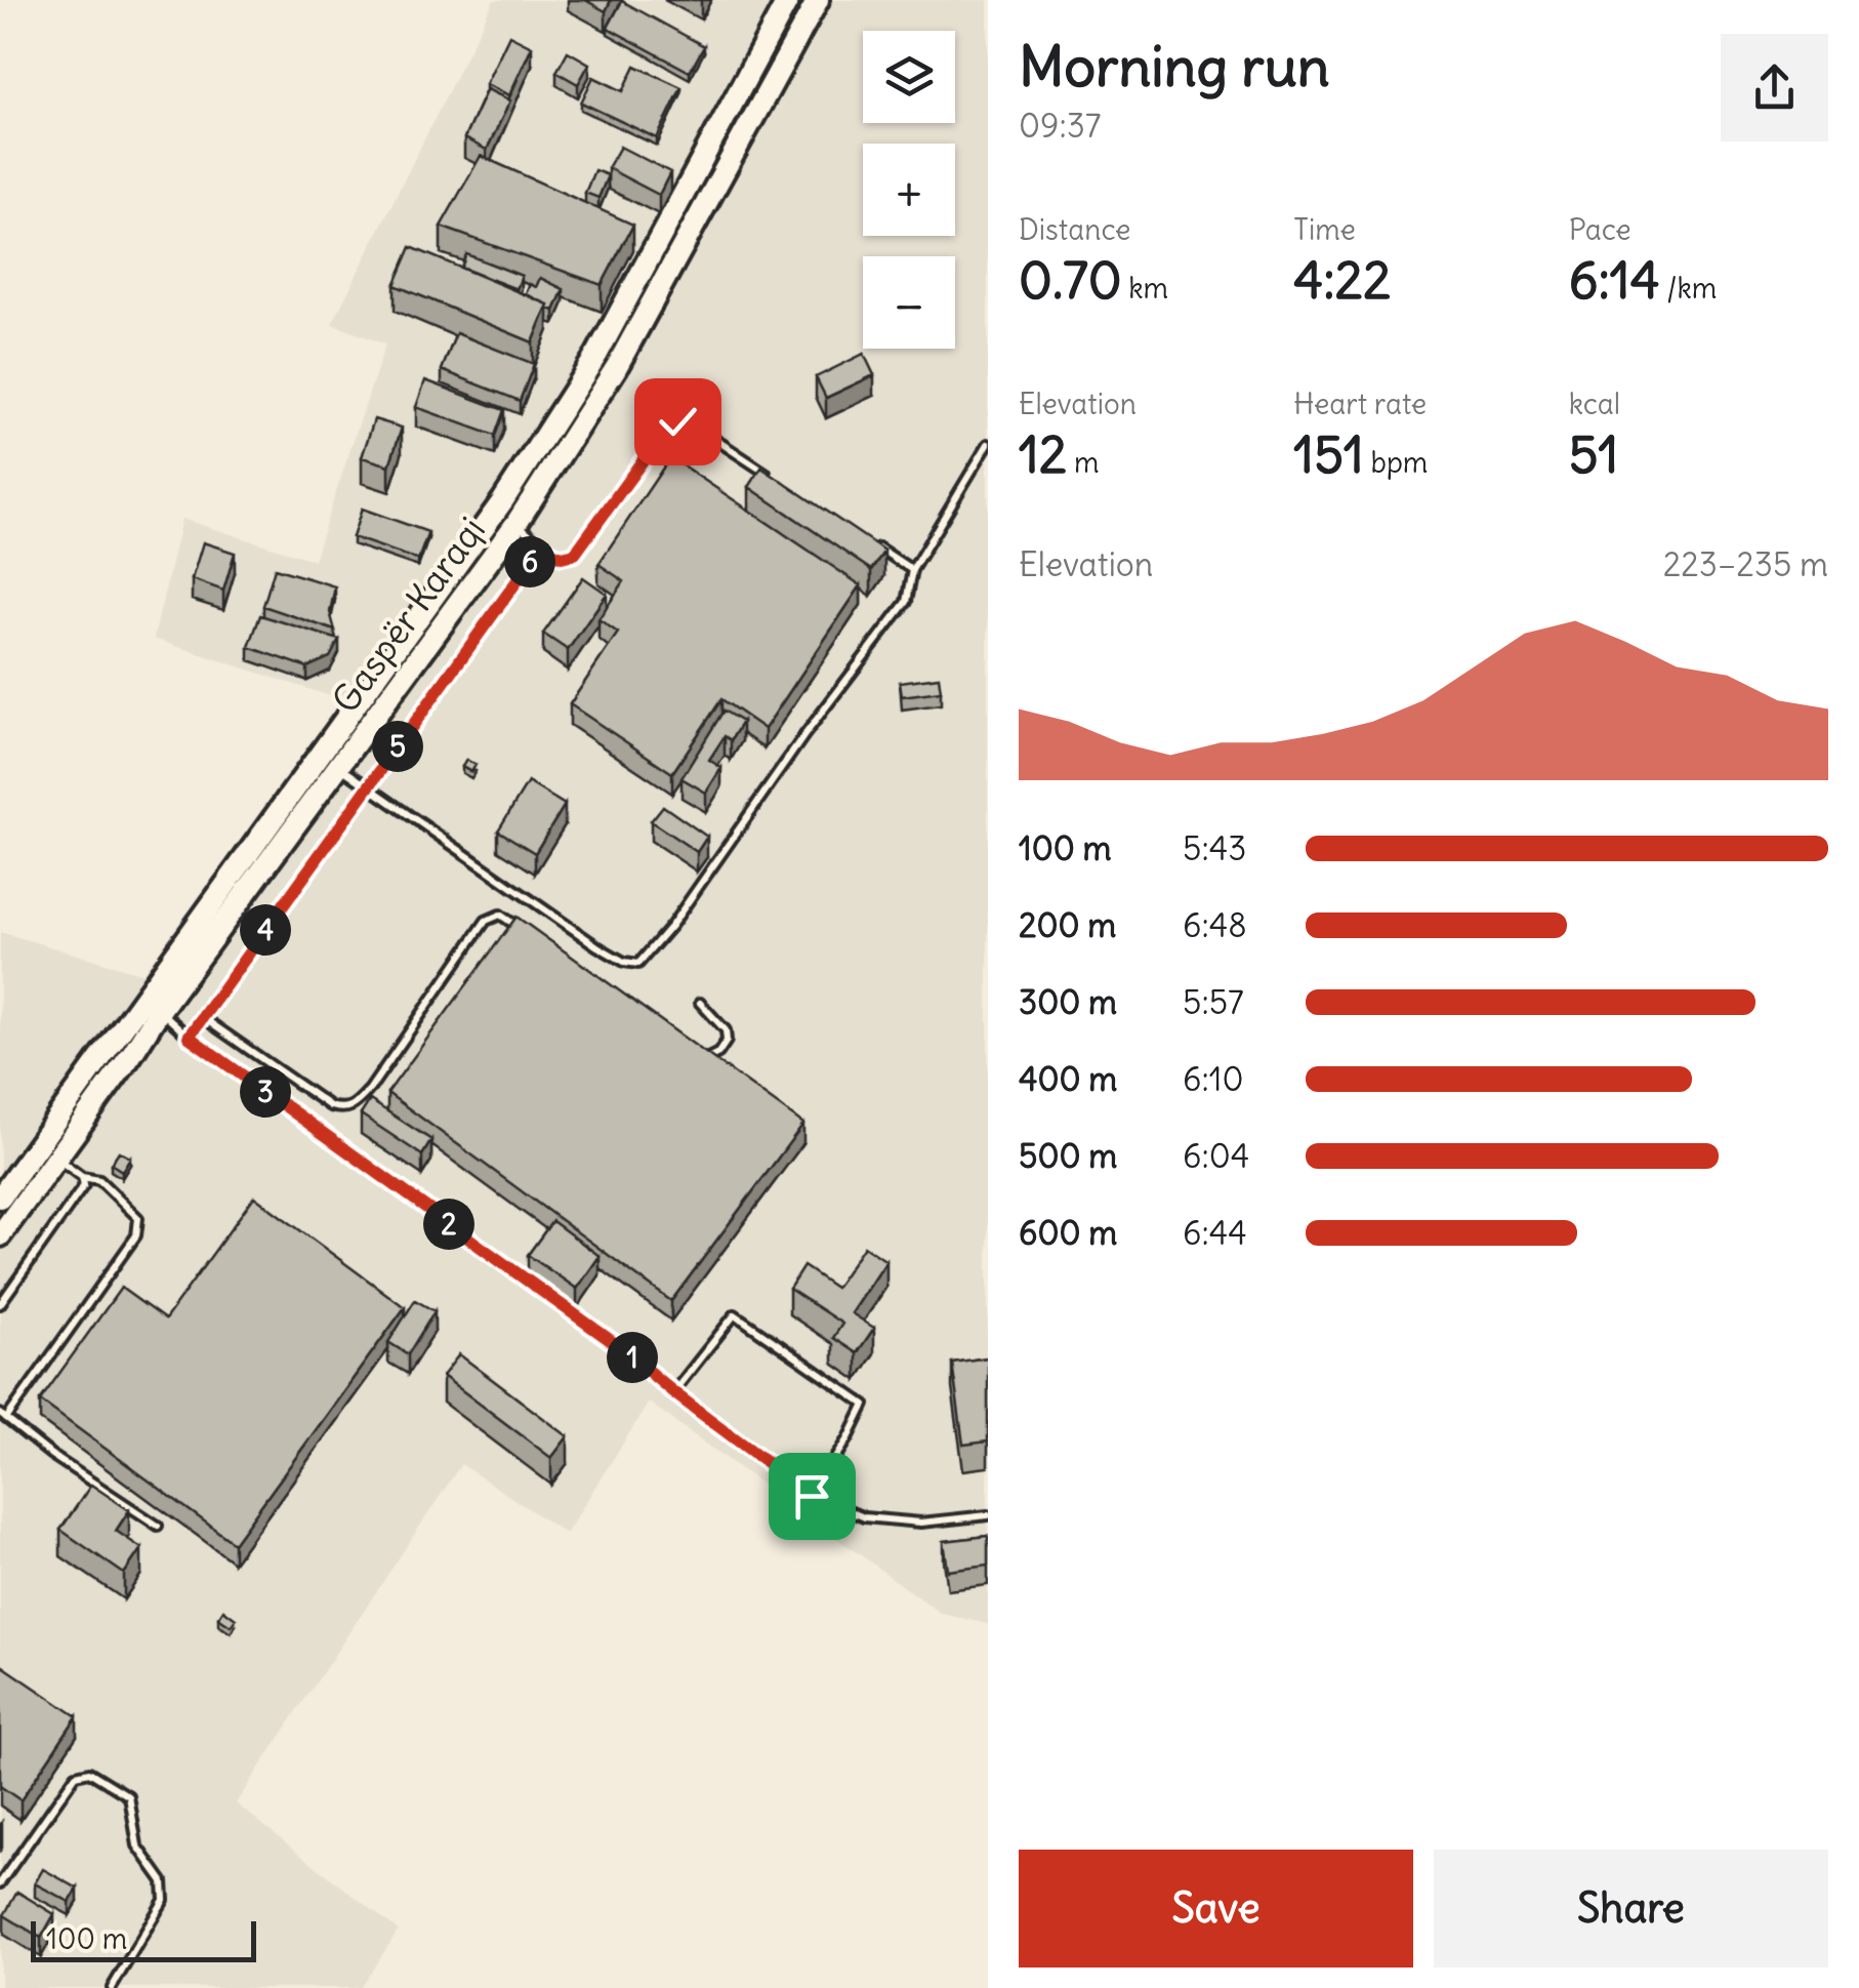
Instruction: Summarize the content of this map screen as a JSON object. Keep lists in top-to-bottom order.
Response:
{
  "streets": {
    "main road": ["Gaspër Karaqi"]
  },
  "scale_bar": "100 m",
  "page": {
    "heading": ["Morning run", "09:37"],
    "map_buttons": ["+", "−"],
    "stats": [
      ["Distance", "0.70 km"],
      ["Time", "4:22"],
      ["Pace", "6:14 /km"],
      ["Elevation", "12 m"],
      ["Heart rate", "151 bpm"],
      ["kcal", "51"]
    ],
    "chart": ["Elevation", "223–235 m"],
    "pins": [
      "6",
      "5",
      "4",
      "3",
      "2",
      "1"
    ],
    "list": [
      {
        "name": "100 m",
        "note": "5:43"
      },
      {
        "name": "200 m",
        "note": "6:48"
      },
      {
        "name": "300 m",
        "note": "5:57"
      },
      {
        "name": "400 m",
        "note": "6:10"
      },
      {
        "name": "500 m",
        "note": "6:04"
      },
      {
        "name": "600 m",
        "note": "6:44"
      }
    ],
    "buttons": ["Save", "Share"],
    "scale": "100 m"
  }
}
